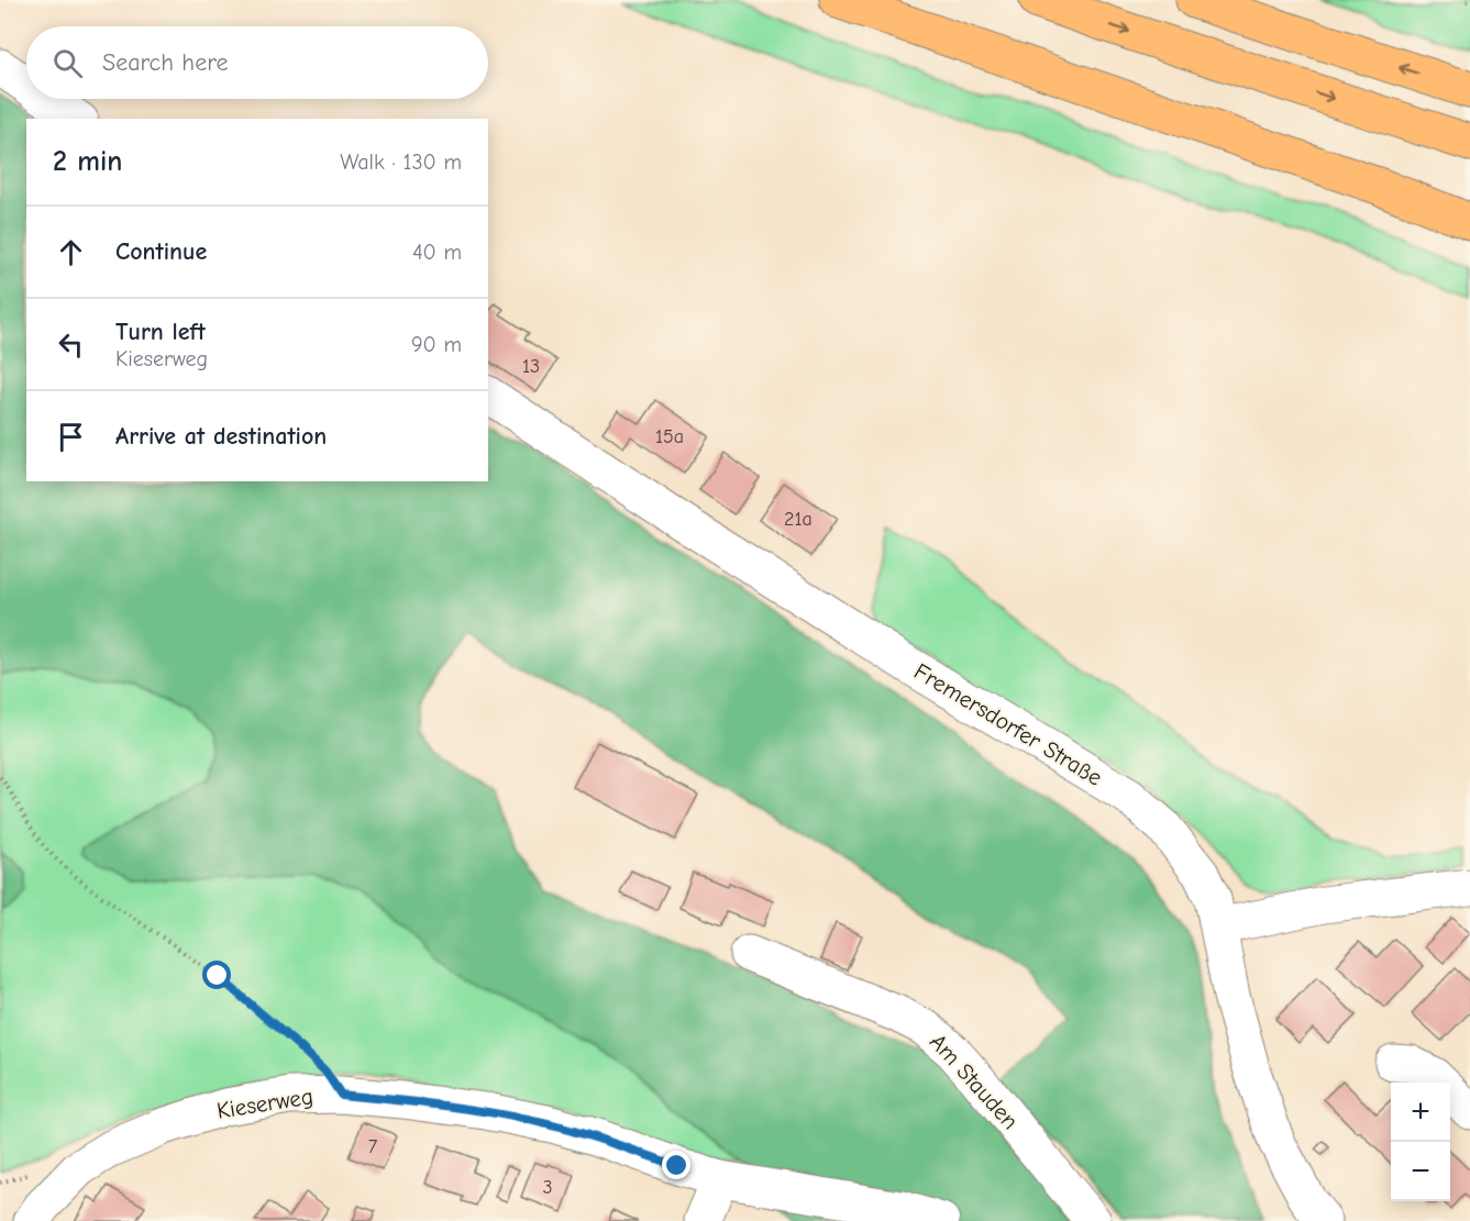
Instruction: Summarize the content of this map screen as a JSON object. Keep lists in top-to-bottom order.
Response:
{
  "streets": {
    "street": ["Fremersdorfer Straße", "Am Stauden", "Kieserweg"]
  },
  "house_numbers": [
    "13",
    "15a",
    "21a",
    "7",
    "3"
  ],
  "page": {
    "search": "Search here",
    "heading": ["2 min", "Walk · 130 m"],
    "list": [
      ["Continue", "40 m"],
      ["Turn left", "Kieserweg", "90 m"],
      "Arrive at destination"
    ],
    "map_buttons": ["+", "−"]
  }
}
